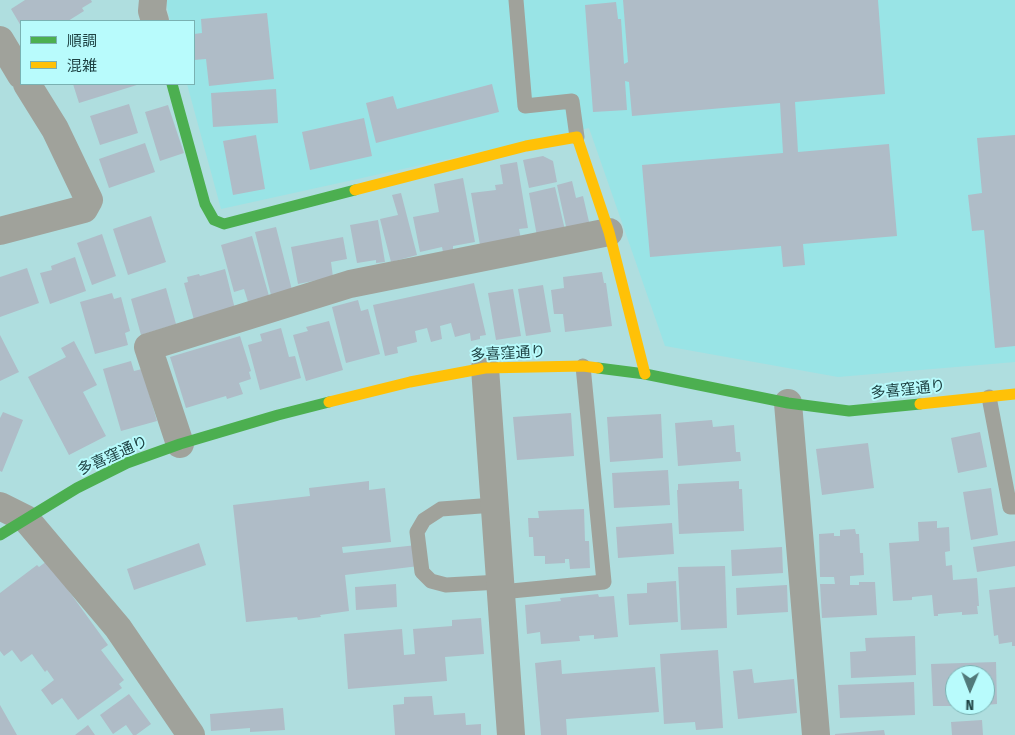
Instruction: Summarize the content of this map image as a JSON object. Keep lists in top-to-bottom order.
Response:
{
  "streets": {
    "main road": ["多喜窪通り"]
  },
  "legend": ["順調", "混雑"],
  "north": "bottom"
}
